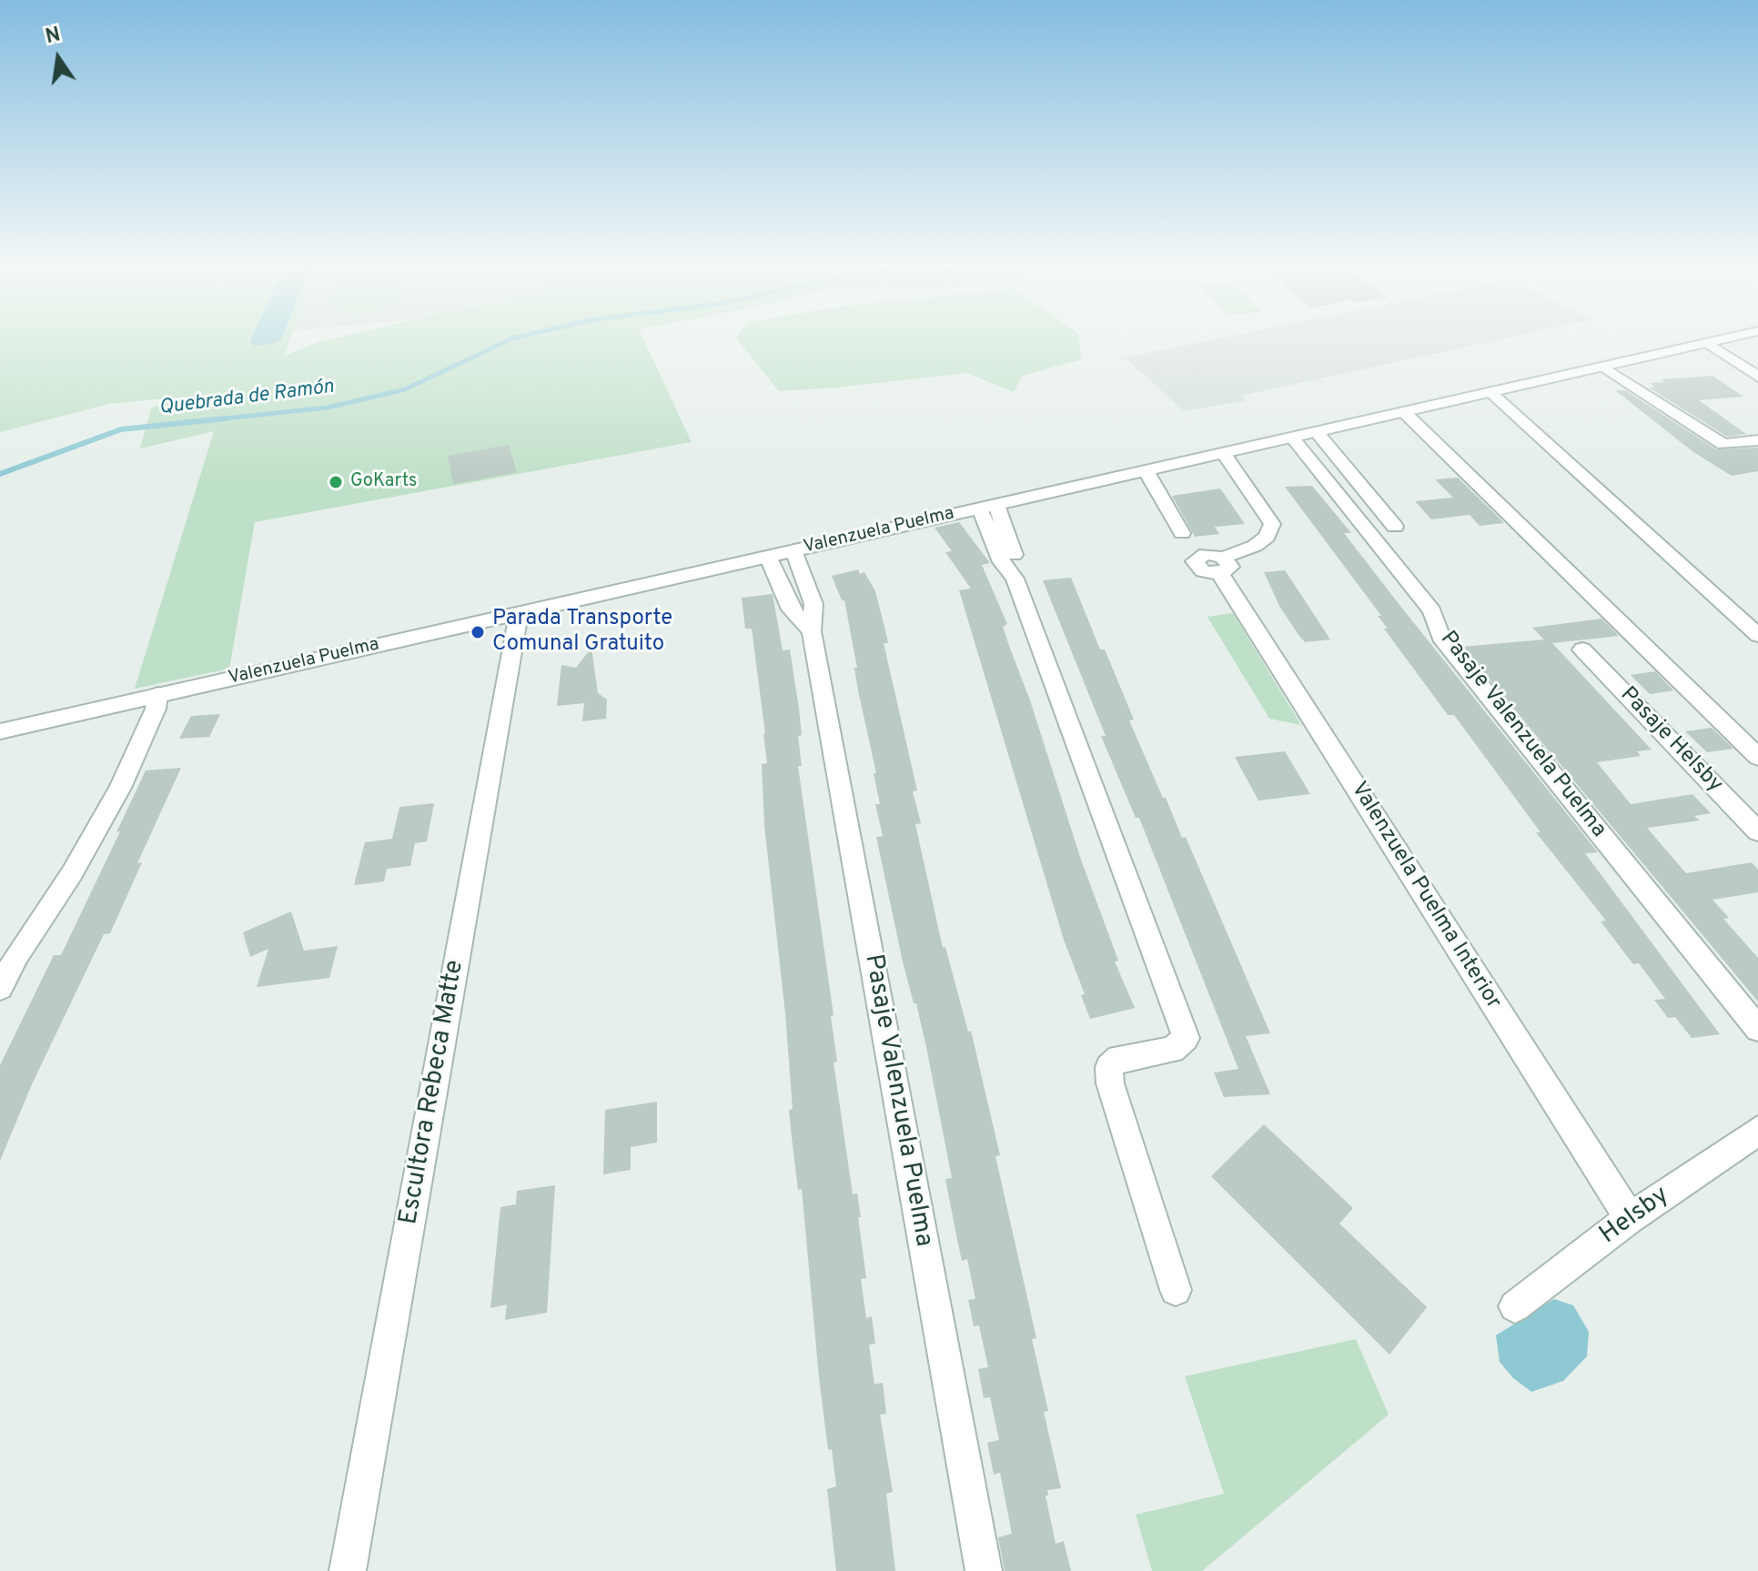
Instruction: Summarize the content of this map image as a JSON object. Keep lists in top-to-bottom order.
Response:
{
  "streets": {
    "street": [
      "Valenzuela Puelma",
      "Pasaje Valenzuela Puelma",
      "Pasaje Helsby",
      "Valenzuela Puelma Interior",
      "Escultora Rebeca Matte",
      "Helsby"
    ]
  },
  "crossings": [
    ["Valenzuela Puelma", "Pasaje Valenzuela Puelma"],
    ["Valenzuela Puelma", "Valenzuela Puelma Interior"],
    ["Valenzuela Puelma", "Escultora Rebeca Matte"],
    ["Valenzuela Puelma Interior", "Helsby"]
  ],
  "water": ["Quebrada de Ramón"],
  "places": ["GoKarts", "Parada Transporte Comunal Gratuito"],
  "north": "top"
}
